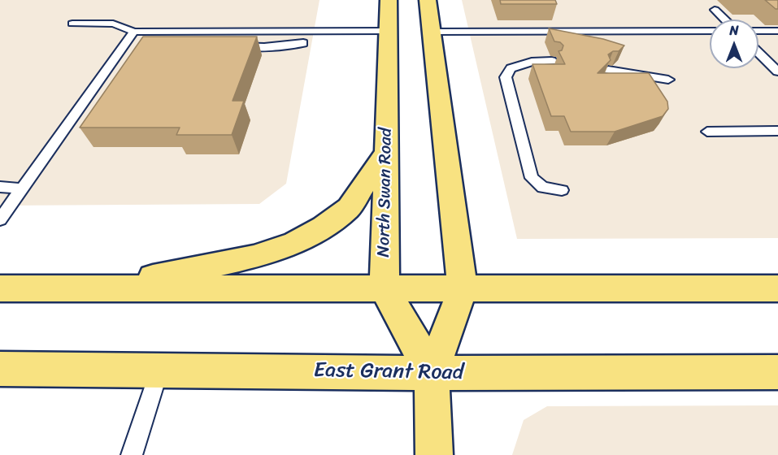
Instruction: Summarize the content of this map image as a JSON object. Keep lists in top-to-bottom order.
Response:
{
  "streets": {
    "main road": ["North Swan Road", "East Grant Road"]
  },
  "crossings": [
    ["North Swan Road", "East Grant Road"]
  ],
  "north": "top"
}
